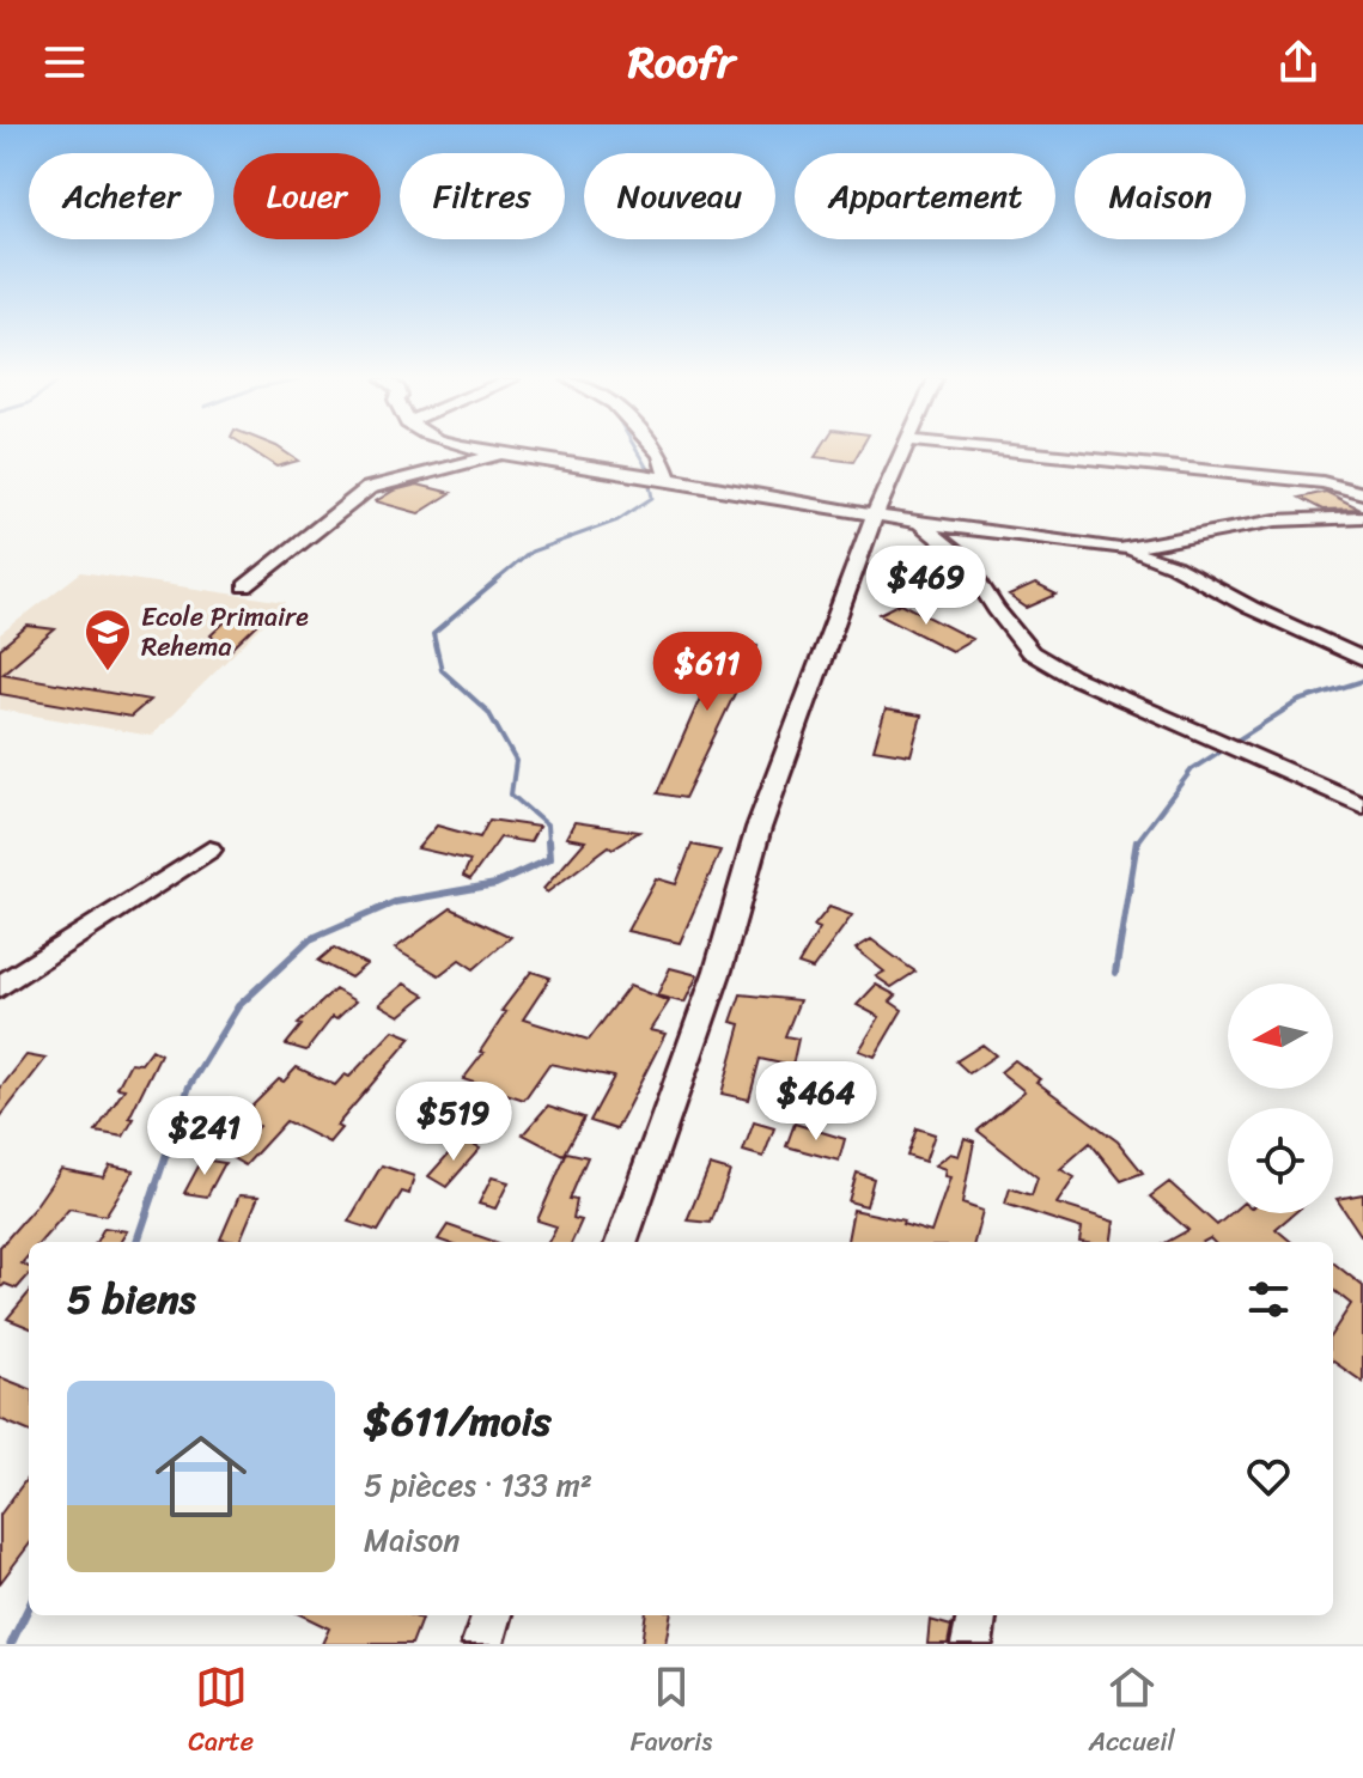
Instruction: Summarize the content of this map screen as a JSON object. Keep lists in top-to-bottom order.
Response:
{
  "places": {
    "school or university": ["Ecole Primaire Rehema"]
  },
  "north": "left",
  "page": {
    "header": "Roofr",
    "chip": [
      "Acheter",
      "Louer",
      "Filtres",
      "Nouveau",
      "Appartement",
      "Maison"
    ],
    "price": [
      "$469",
      "$611",
      "$464",
      "$519",
      "$241"
    ],
    "heading": "5 biens",
    "list": [
      {
        "name": "$611/mois",
        "note": "5 pièces · 133 m² · Maison"
      }
    ],
    "tabs": ["Carte", "Favoris", "Accueil"]
  }
}
